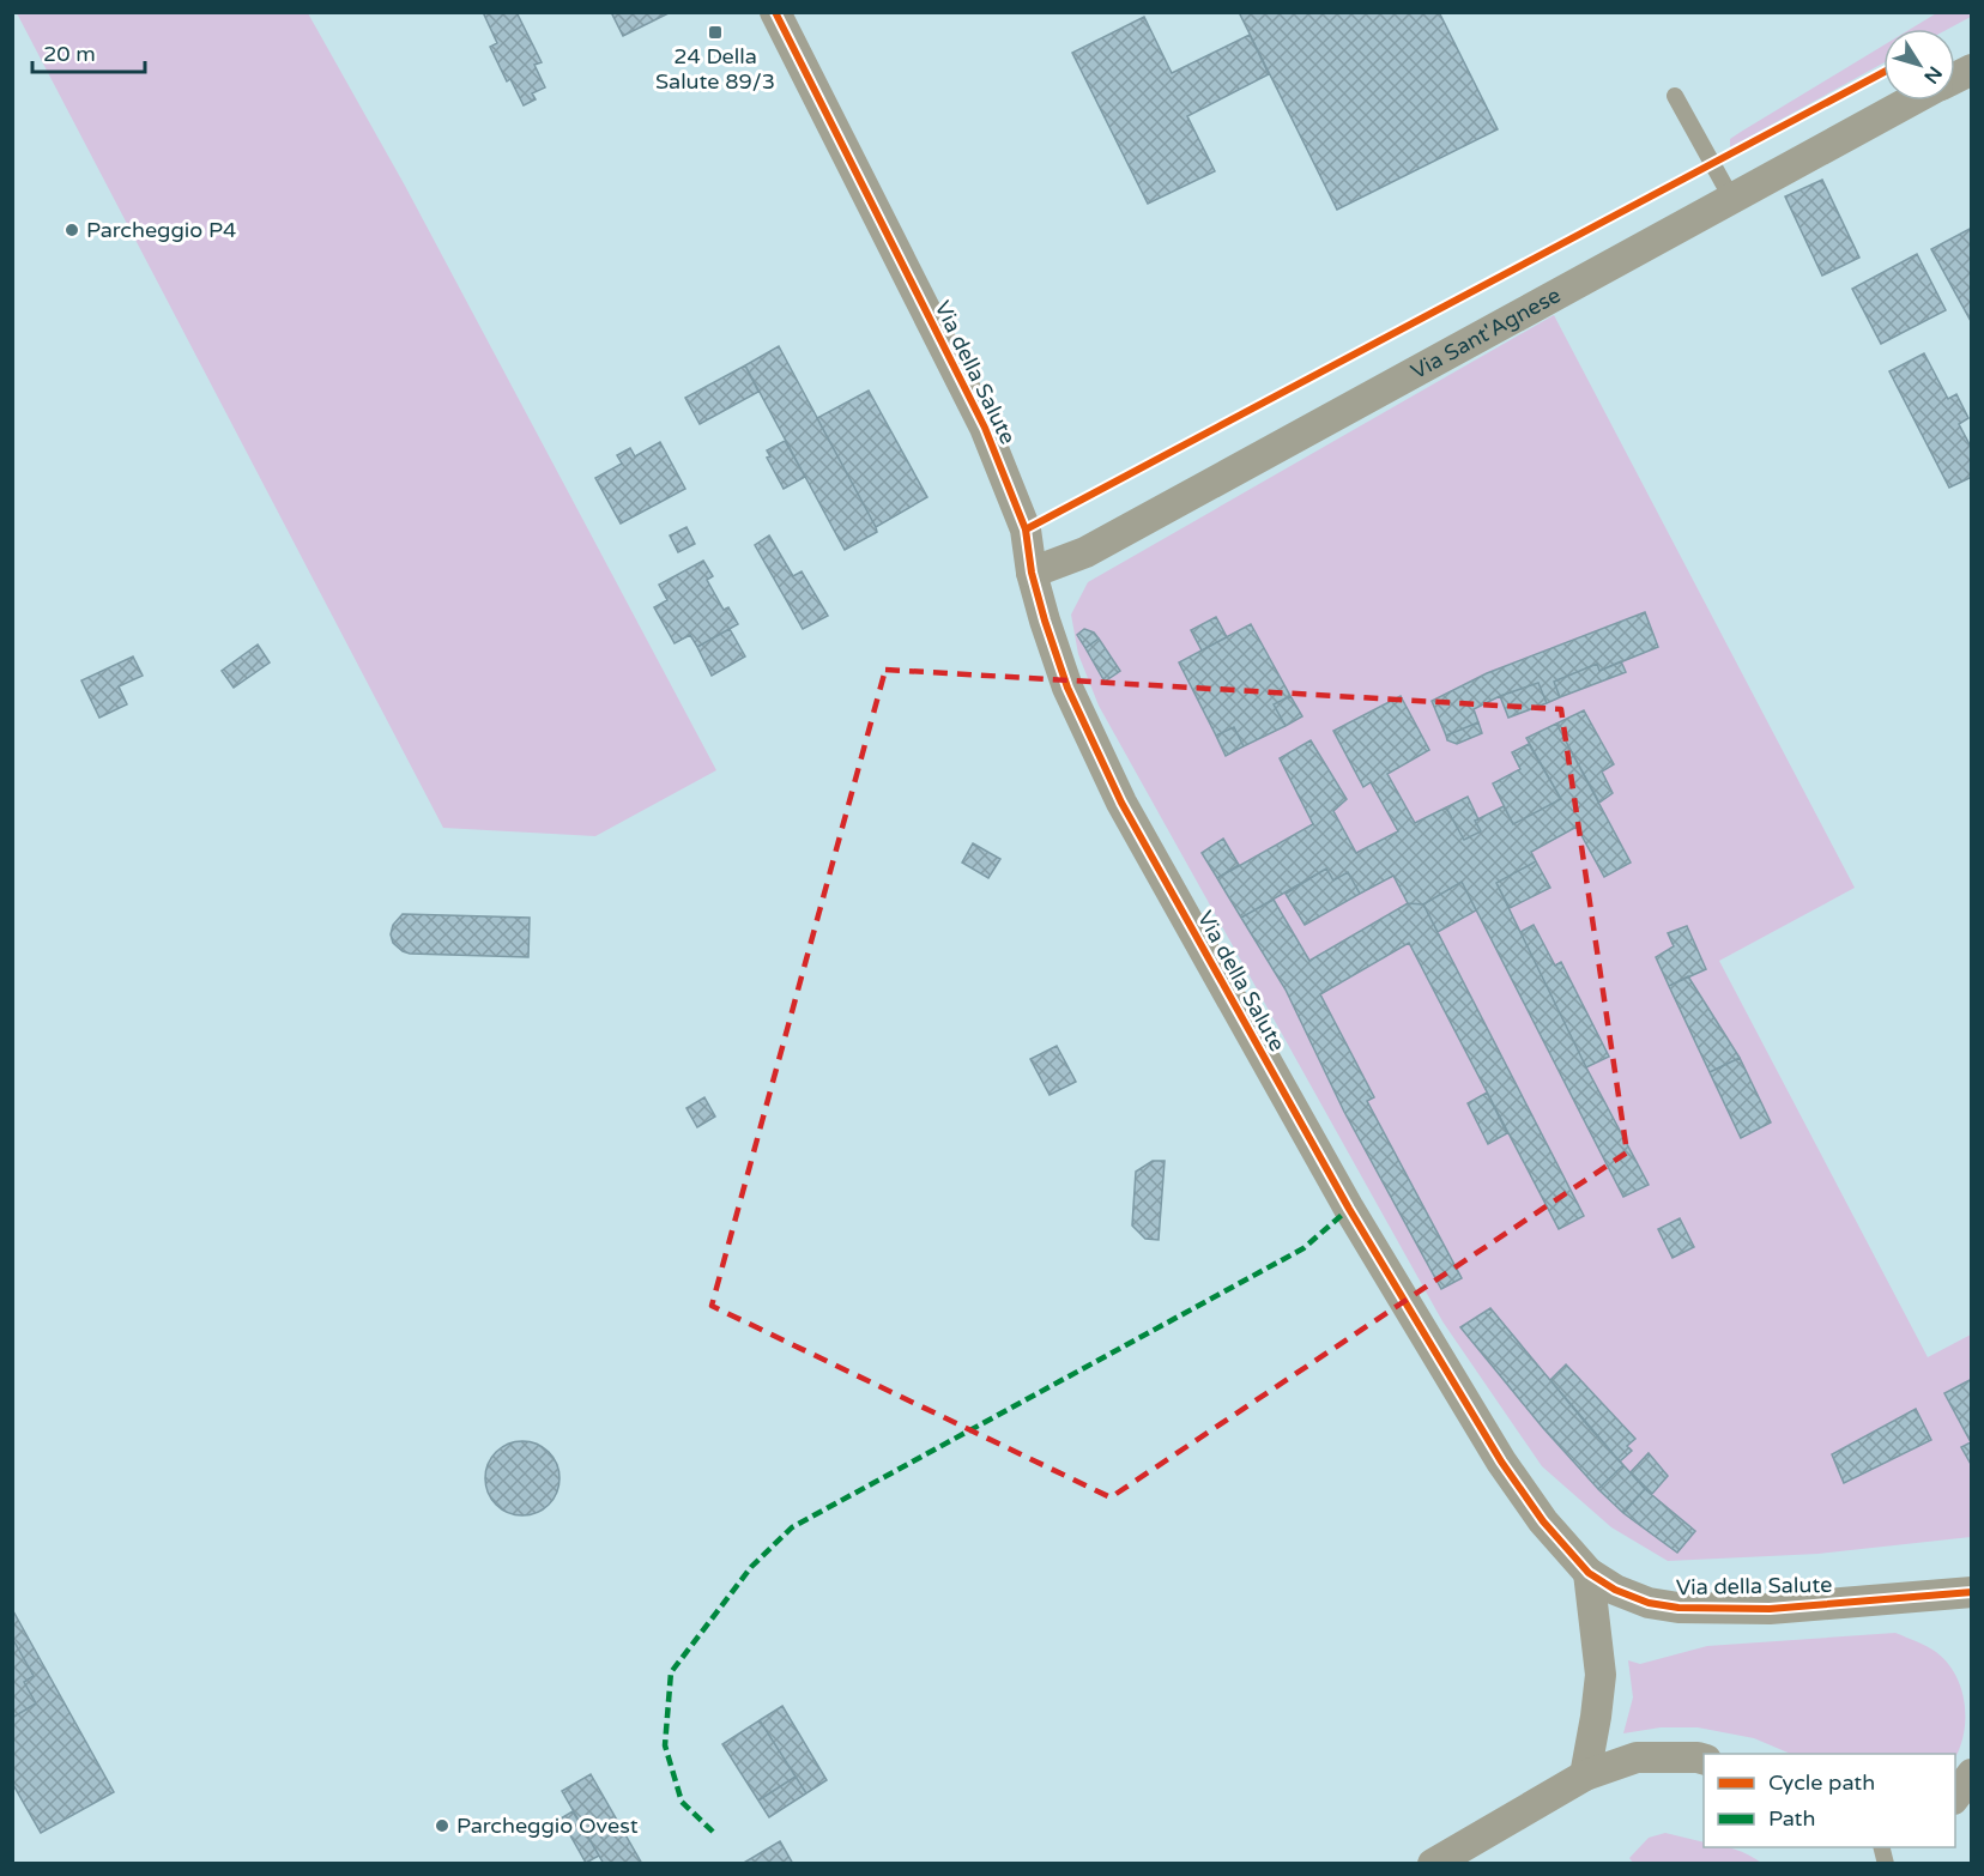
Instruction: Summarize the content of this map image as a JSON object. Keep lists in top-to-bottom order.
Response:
{
  "streets": {
    "street": ["Via Sant'Agnese", "Via della Salute"]
  },
  "crossings": [
    ["Via Sant'Agnese", "Via della Salute"]
  ],
  "places": {
    "transit": ["24 Della Salute 89/3"],
    "other": ["Parcheggio P4", "Parcheggio Ovest"]
  },
  "legend": ["Cycle path", "Path"],
  "scale_bar": "20 m",
  "north": "bottom right"
}
